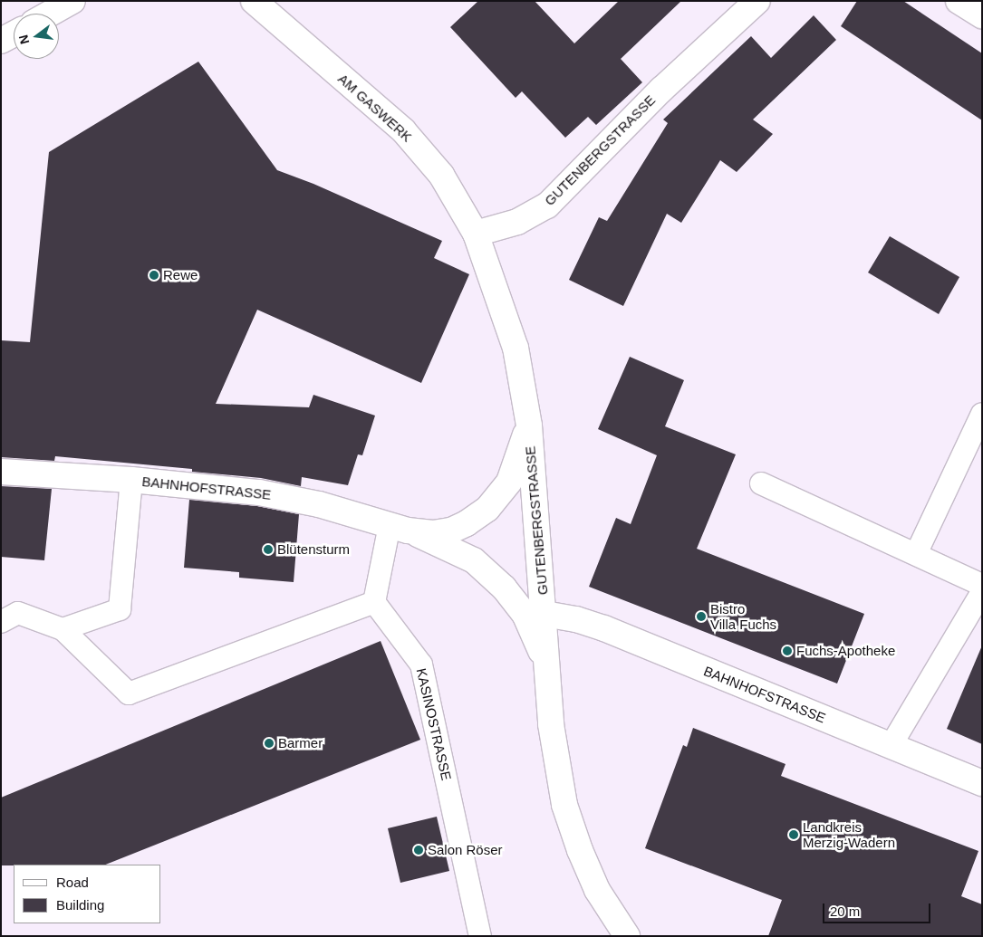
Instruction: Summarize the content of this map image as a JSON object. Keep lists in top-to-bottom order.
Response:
{
  "streets": {
    "main road": ["AM GASWERK", "GUTENBERGSTRASSE", "BAHNHOFSTRASSE"],
    "lane": ["KASINOSTRASSE"]
  },
  "crossings": [
    ["AM GASWERK", "GUTENBERGSTRASSE"],
    ["GUTENBERGSTRASSE", "BAHNHOFSTRASSE"]
  ],
  "places": [
    "Rewe",
    "Blütensturm",
    "Bistro Villa Fuchs",
    "Fuchs-Apotheke",
    "Barmer",
    "Landkreis Merzig-Wadern",
    "Salon Röser"
  ],
  "legend": ["Road", "Building"],
  "scale_bar": "20 m",
  "north": "left"
}
